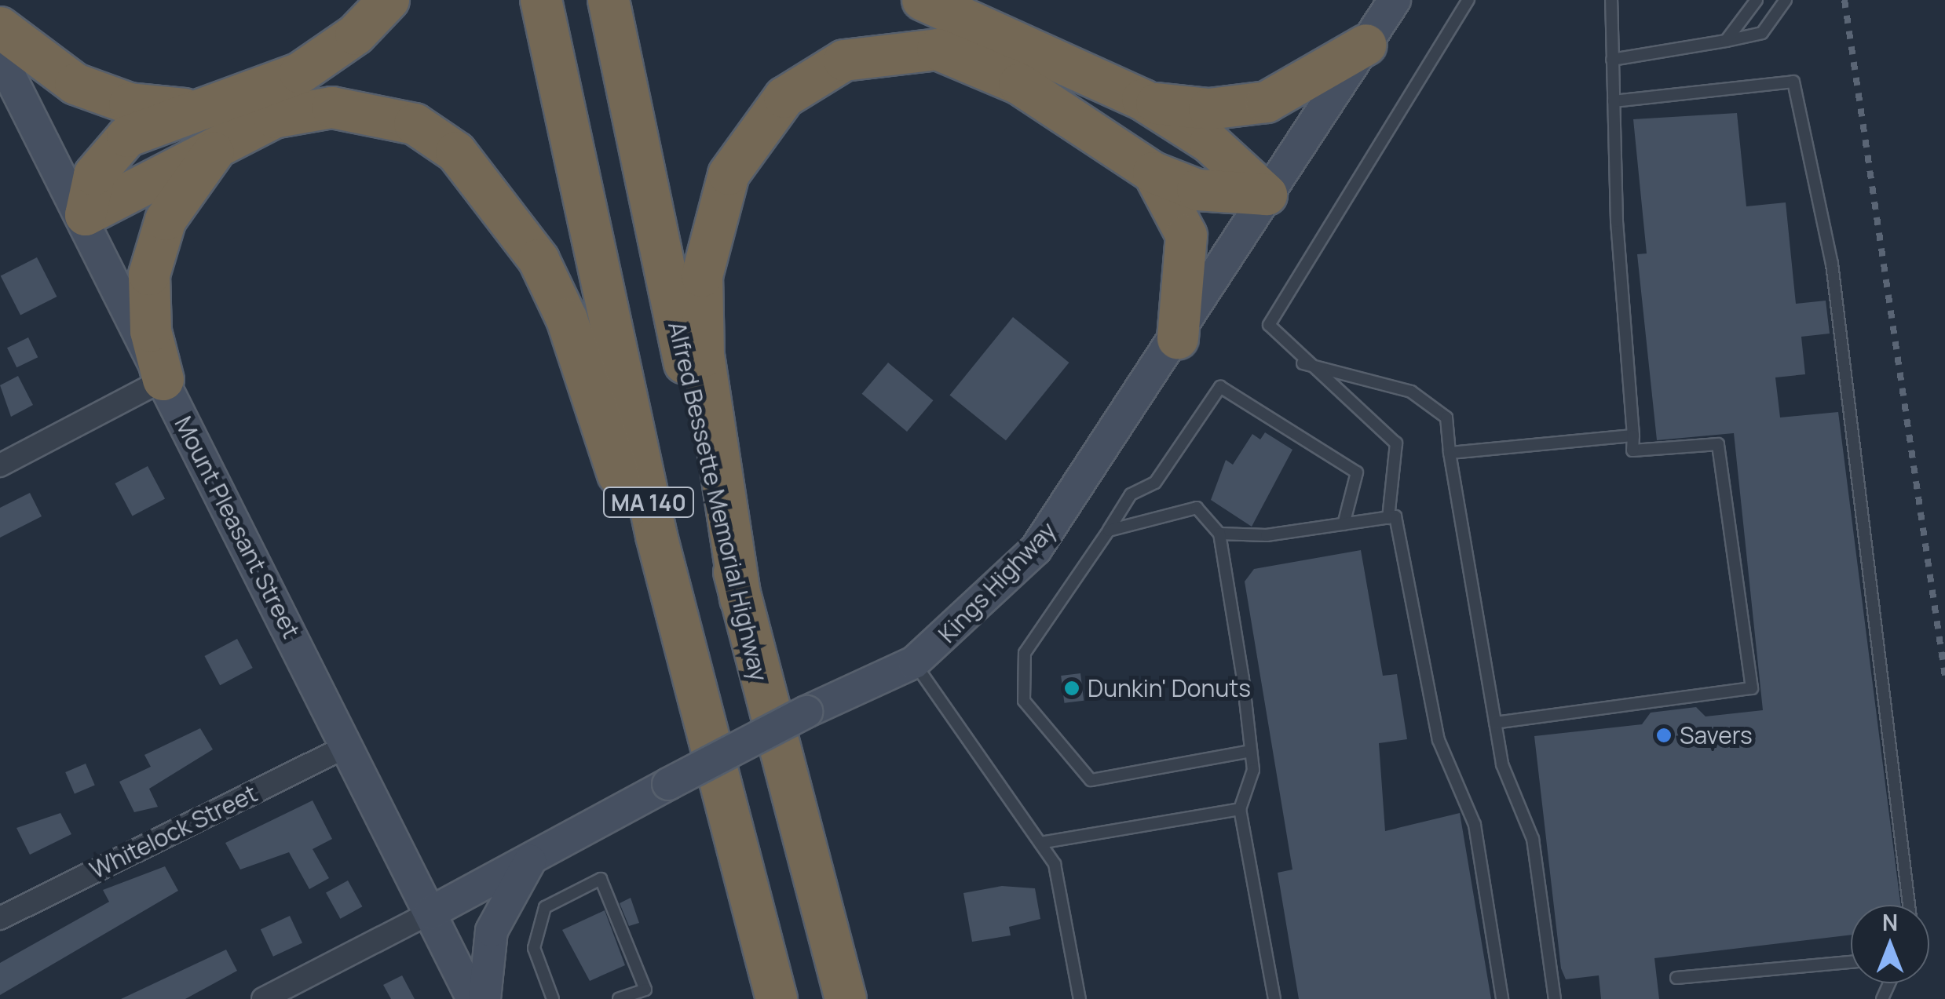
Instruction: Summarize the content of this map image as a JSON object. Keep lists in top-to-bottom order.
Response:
{
  "streets": {
    "highway": ["Alfred Bessette Memorial Highway", "MA 140"],
    "main road": ["Mount Pleasant Street", "Kings Highway"],
    "street": ["Whitelock Street"]
  },
  "crossings": [
    ["Mount Pleasant Street", "Kings Highway"],
    ["Mount Pleasant Street", "Whitelock Street"]
  ],
  "places": ["Dunkin' Donuts", "Savers"],
  "north": "top"
}
